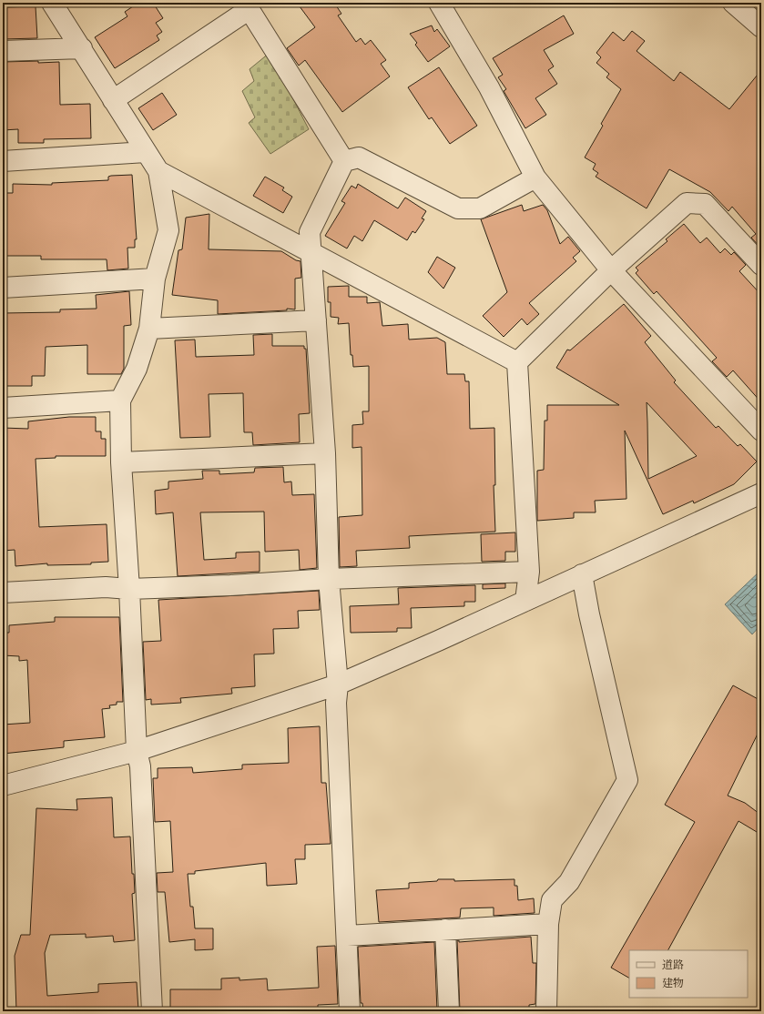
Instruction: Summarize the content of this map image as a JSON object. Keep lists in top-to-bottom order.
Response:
{
  "legend": ["道路", "建物"]
}
